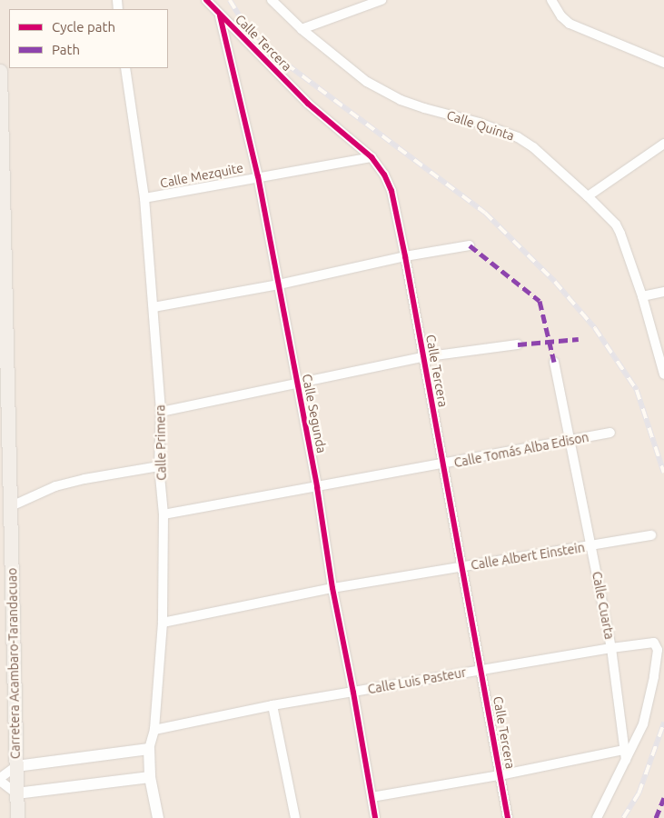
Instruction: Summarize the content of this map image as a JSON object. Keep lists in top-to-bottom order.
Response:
{
  "streets": {
    "main road": ["Carretera Acambaro-Tarandacuao"],
    "street": [
      "Calle Tercera",
      "Calle Quinta",
      "Calle Mezquite",
      "Calle Segunda",
      "Calle Primera",
      "Calle Tomás Alba Edison",
      "Calle Albert Einstein",
      "Calle Cuarta",
      "Calle Luis Pasteur"
    ]
  },
  "crossings": [
    ["Calle Tercera", "Calle Mezquite"],
    ["Calle Tercera", "Calle Segunda"],
    ["Calle Tercera", "Calle Tomás Alba Edison"],
    ["Calle Tercera", "Calle Albert Einstein"],
    ["Calle Tercera", "Calle Luis Pasteur"],
    ["Calle Mezquite", "Calle Segunda"],
    ["Calle Mezquite", "Calle Primera"],
    ["Calle Segunda", "Calle Tomás Alba Edison"],
    ["Calle Segunda", "Calle Albert Einstein"],
    ["Calle Segunda", "Calle Luis Pasteur"],
    ["Calle Primera", "Calle Tomás Alba Edison"],
    ["Calle Primera", "Calle Albert Einstein"],
    ["Calle Primera", "Calle Luis Pasteur"],
    ["Calle Tomás Alba Edison", "Calle Cuarta"],
    ["Calle Albert Einstein", "Calle Cuarta"],
    ["Calle Cuarta", "Calle Luis Pasteur"]
  ],
  "legend": ["Cycle path", "Path"]
}
